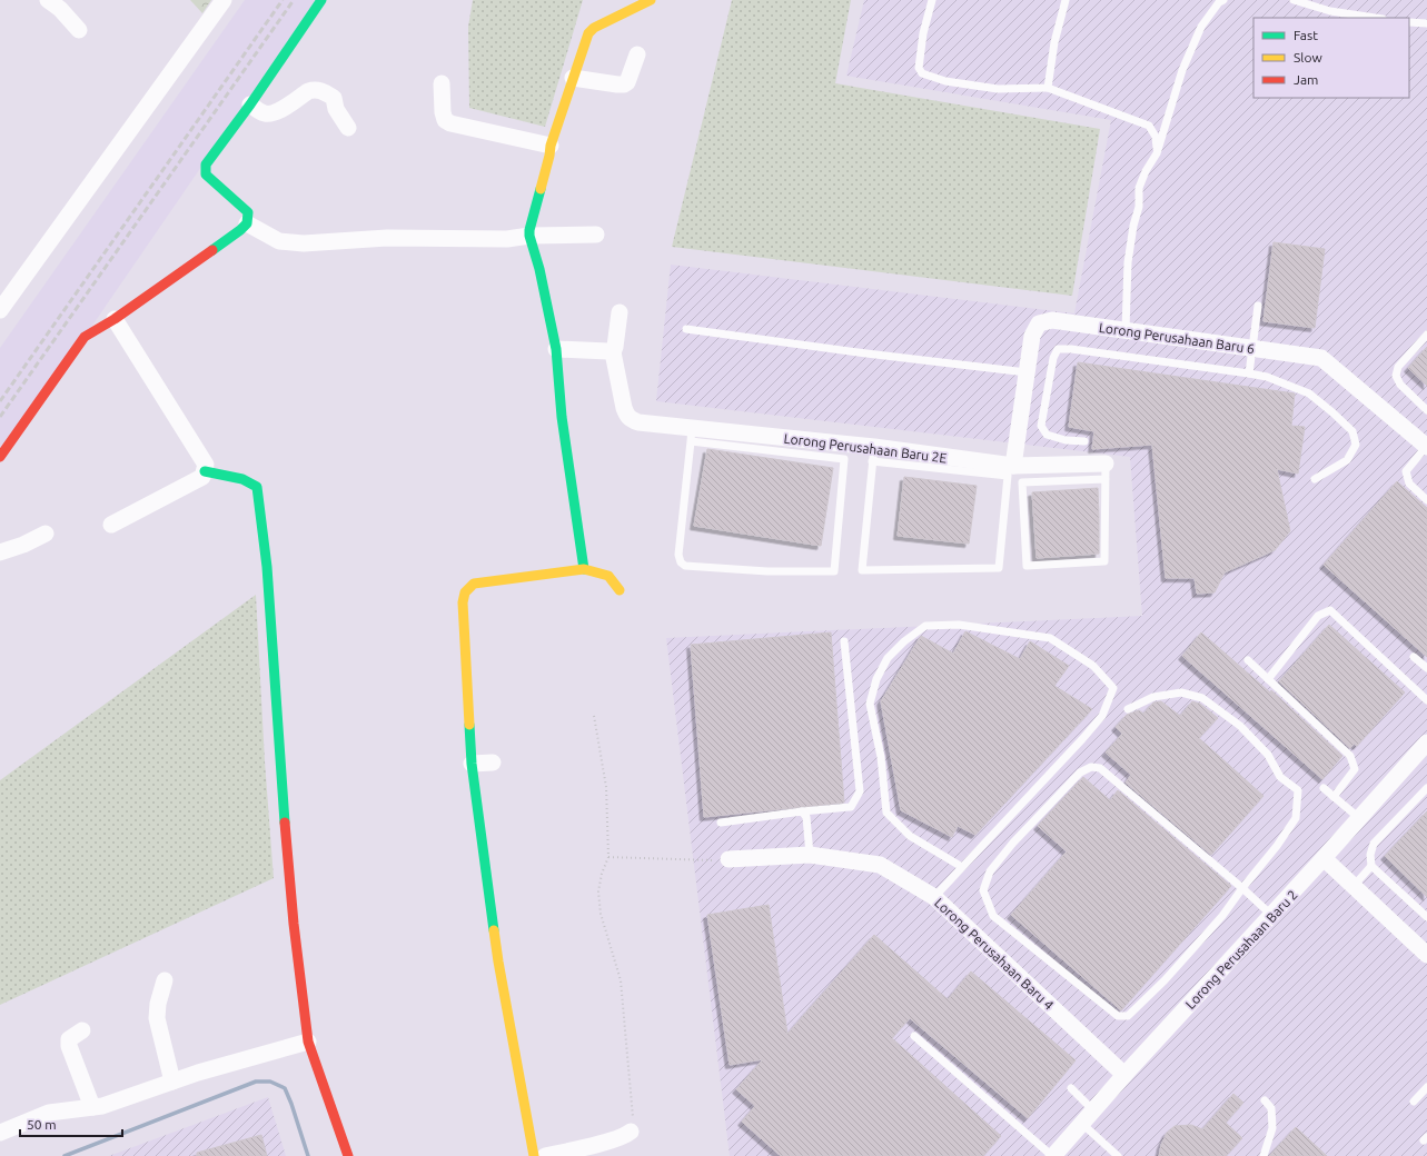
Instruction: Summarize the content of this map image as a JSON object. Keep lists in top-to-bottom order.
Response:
{
  "streets": {
    "street": [
      "Lorong Perusahaan Baru 6",
      "Lorong Perusahaan Baru 2E",
      "Lorong Perusahaan Baru 2",
      "Lorong Perusahaan Baru 4"
    ]
  },
  "crossings": [
    ["Lorong Perusahaan Baru 6", "Lorong Perusahaan Baru 2E"],
    ["Lorong Perusahaan Baru 2", "Lorong Perusahaan Baru 4"]
  ],
  "legend": ["Fast", "Slow", "Jam"],
  "scale_bar": "50 m"
}
